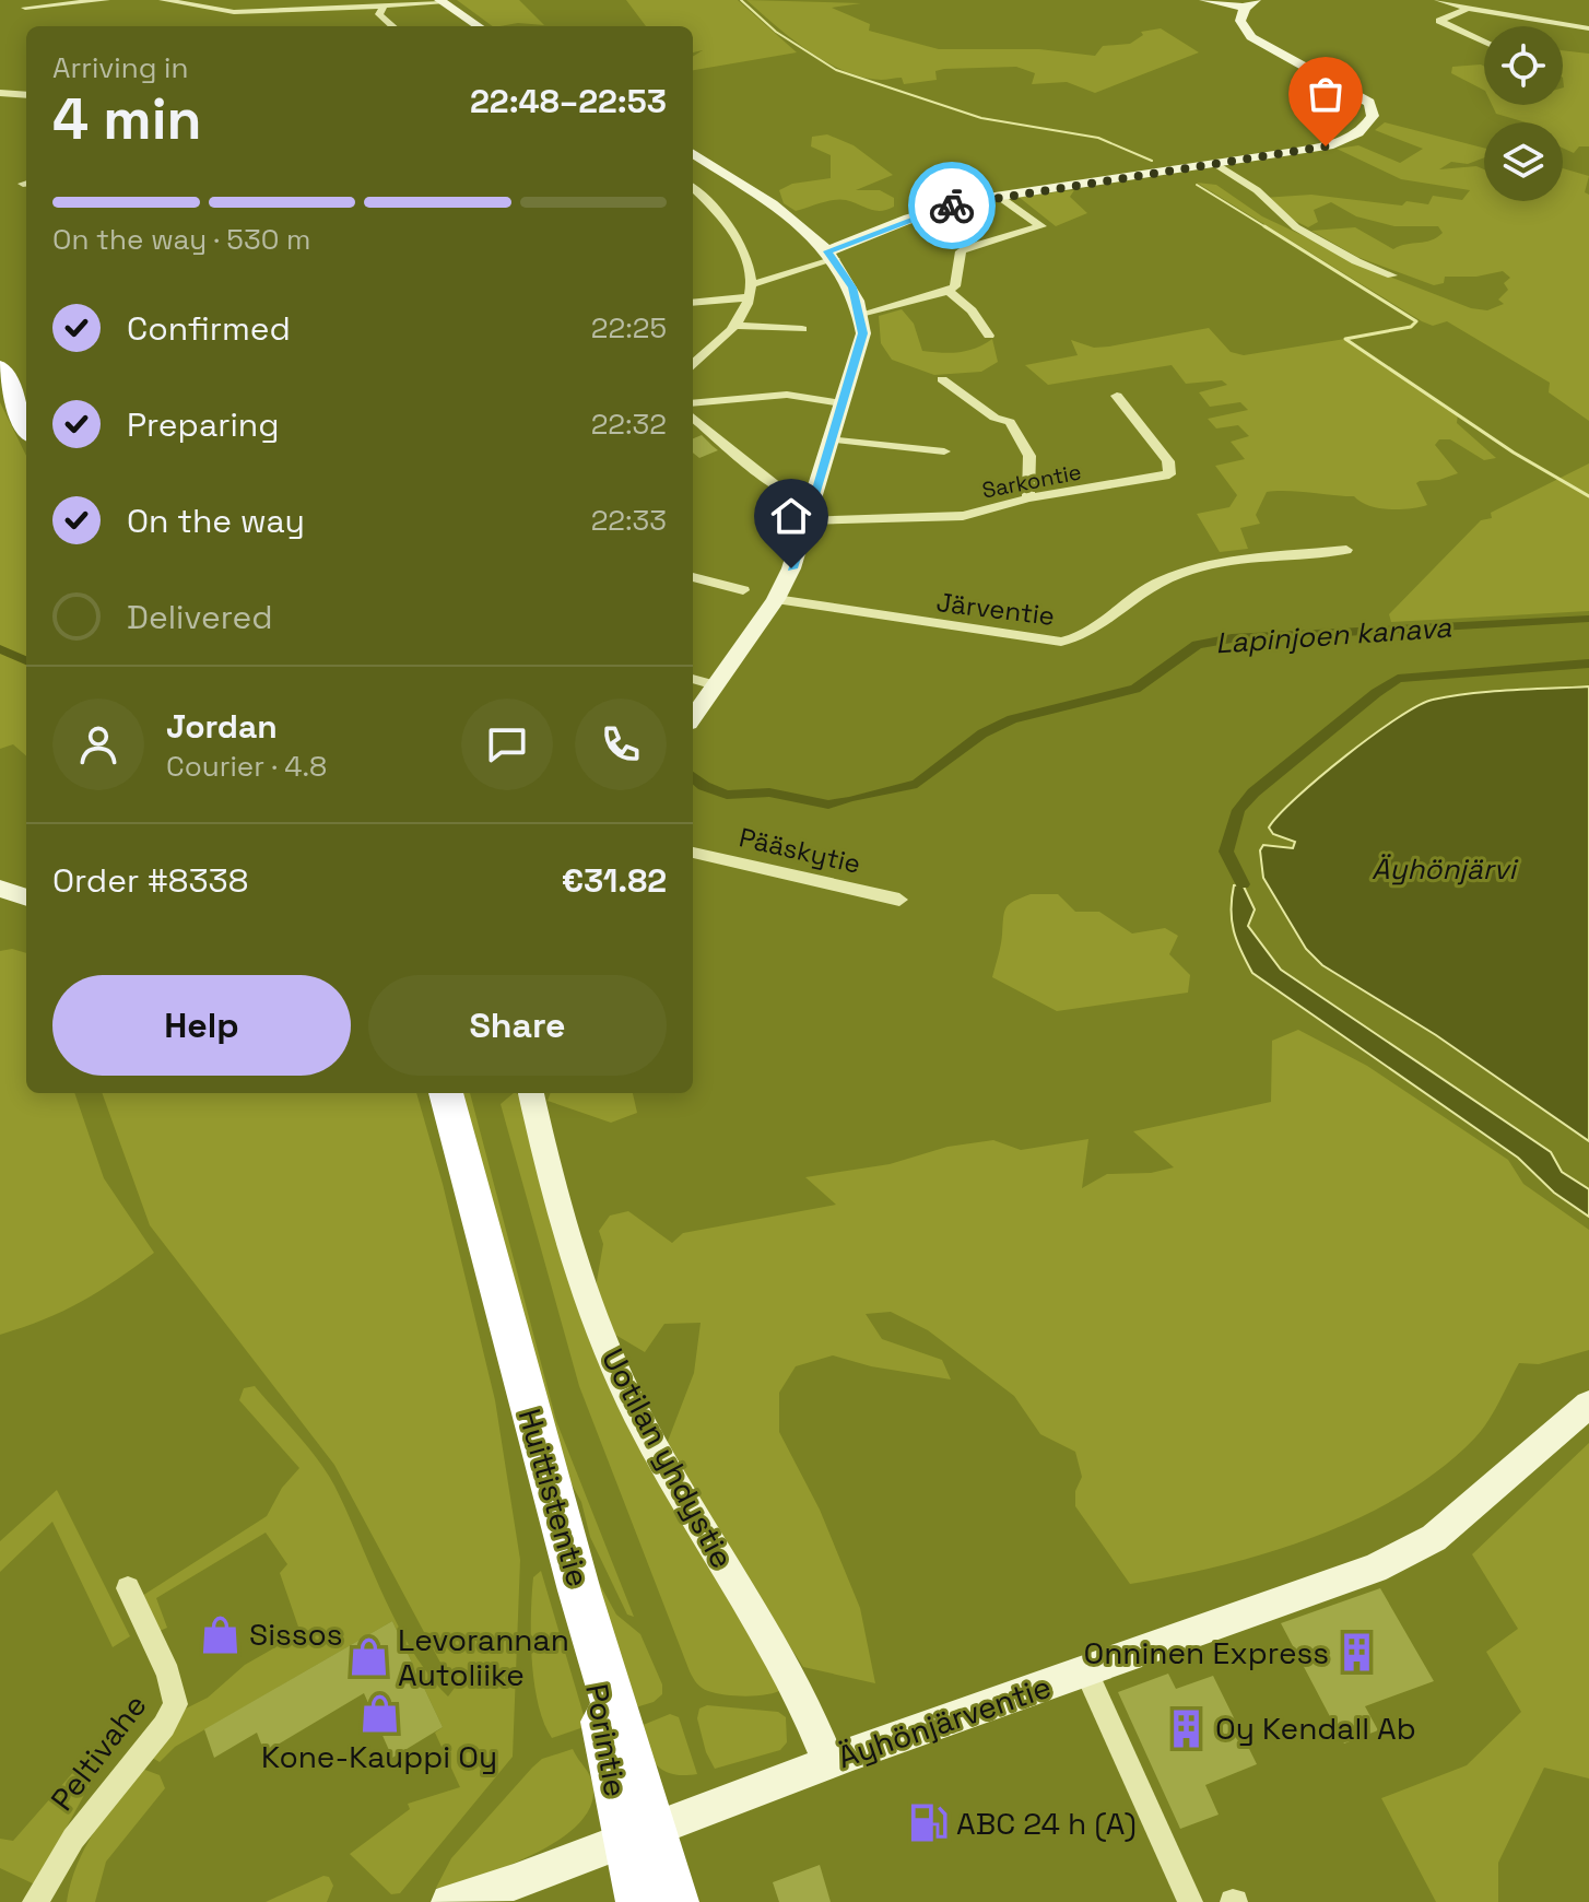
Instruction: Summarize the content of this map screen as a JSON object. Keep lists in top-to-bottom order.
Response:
{
  "streets": {
    "highway": ["Huittistentie", "Porintie"],
    "main road": ["Uotilan yhdystie", "Äyhönjärventie"],
    "street": [
      "Sarkontie",
      "Järventie",
      "Pääskytie",
      "Peltivahe"
    ]
  },
  "crossings": [
    ["Uotilan yhdystie", "Äyhönjärventie"],
    ["Huittistentie", "Porintie"],
    ["Äyhönjärventie", "Porintie"]
  ],
  "water": ["Lapinjoen kanava", "Äyhönjärvi"],
  "places": {
    "shop": ["Sissos", "Levorannan Autoliike", "Kone-Kauppi Oy"],
    "building": ["Onninen Express", "Oy Kendall Ab"],
    "fuel station": ["ABC 24 h (A)"]
  },
  "page": {
    "heading": ["4 min", "Arriving in", "22:48–22:53"],
    "panel": [
      "Jordan",
      "Courier · 4.8",
      "Order #8338",
      "€31.82"
    ],
    "bar": "On the way · 530 m",
    "list": [
      ["Confirmed", "22:25"],
      ["Preparing", "22:32"],
      ["On the way", "22:33"],
      "Delivered"
    ],
    "buttons": ["Help", "Share"]
  }
}
